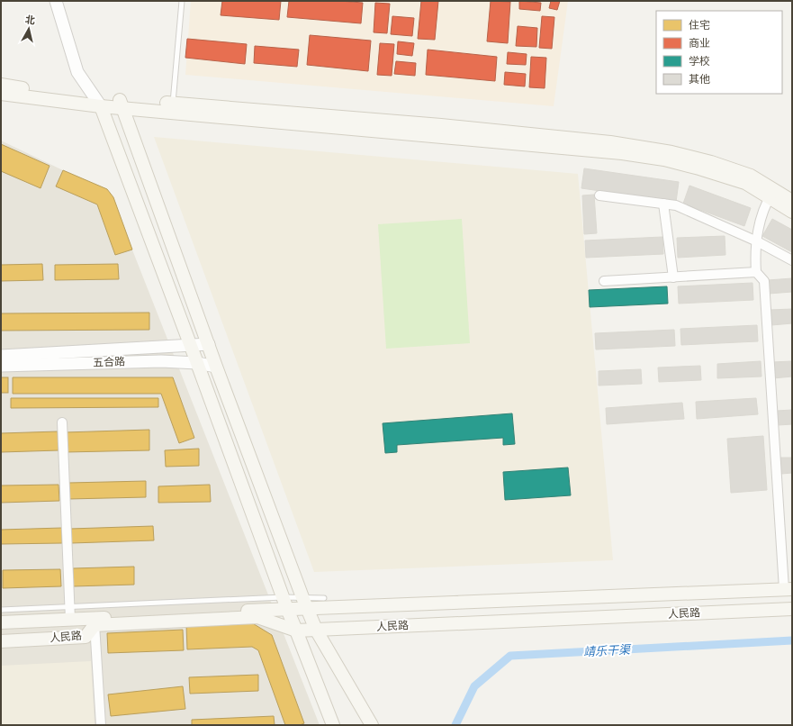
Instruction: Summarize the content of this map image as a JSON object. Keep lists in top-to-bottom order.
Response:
{
  "streets": {
    "main road": ["人民路"],
    "street": ["五合路"]
  },
  "water": ["靖乐干渠"],
  "legend": [
    "住宅",
    "商业",
    "学校",
    "其他"
  ],
  "north": "top"
}
